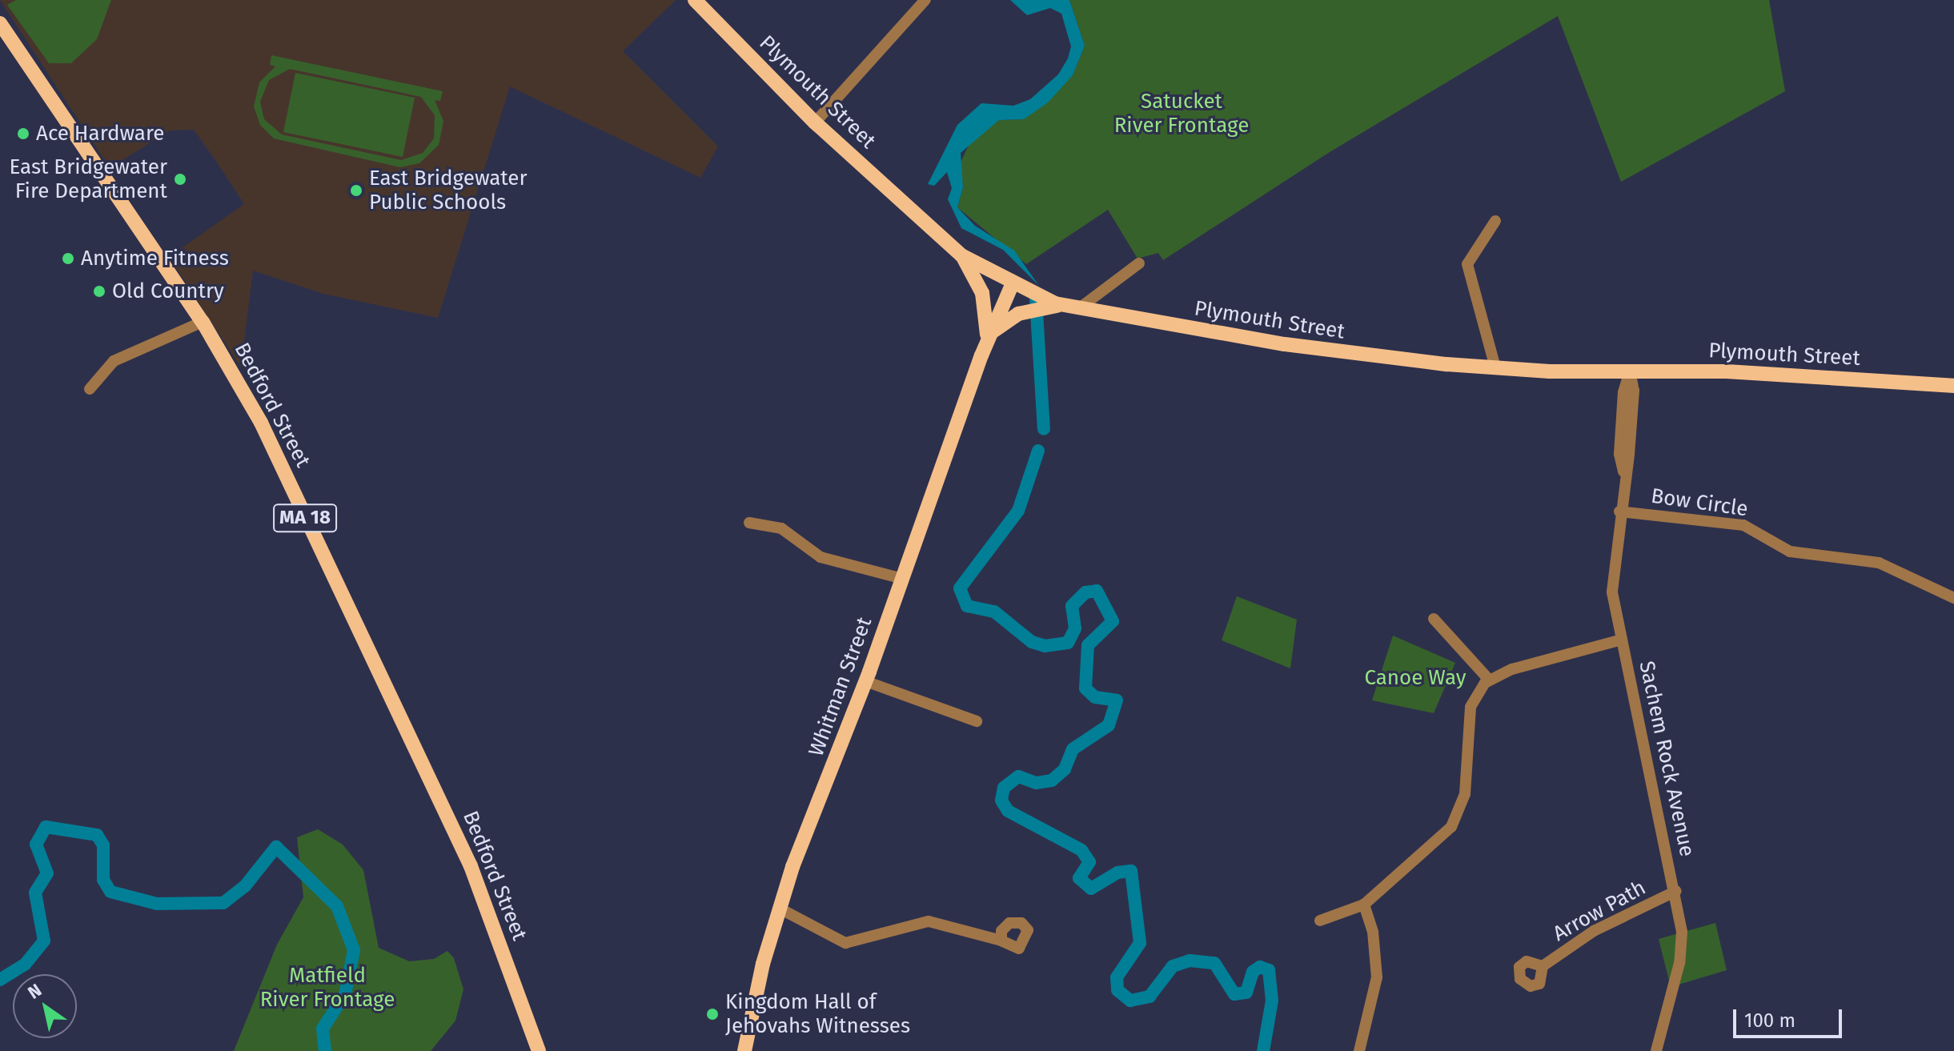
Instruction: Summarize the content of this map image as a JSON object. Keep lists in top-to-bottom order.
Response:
{
  "streets": {
    "main road": [
      "Plymouth Street",
      "Bedford Street",
      "MA 18",
      "Whitman Street"
    ],
    "street": ["Bow Circle", "Sachem Rock Avenue", "Arrow Path"]
  },
  "crossings": [
    ["Plymouth Street", "Whitman Street"],
    ["Plymouth Street", "Sachem Rock Avenue"],
    ["Bow Circle", "Sachem Rock Avenue"],
    ["Sachem Rock Avenue", "Arrow Path"]
  ],
  "parks": ["Satucket River Frontage", "Canoe Way", "Matfield River Frontage"],
  "places": [
    "Ace Hardware",
    "East Bridgewater Fire Department",
    "East Bridgewater Public Schools",
    "Anytime Fitness",
    "Old Country",
    "Kingdom Hall of Jehovahs Witnesses"
  ],
  "scale_bar": "100 m",
  "north": "top left"
}
